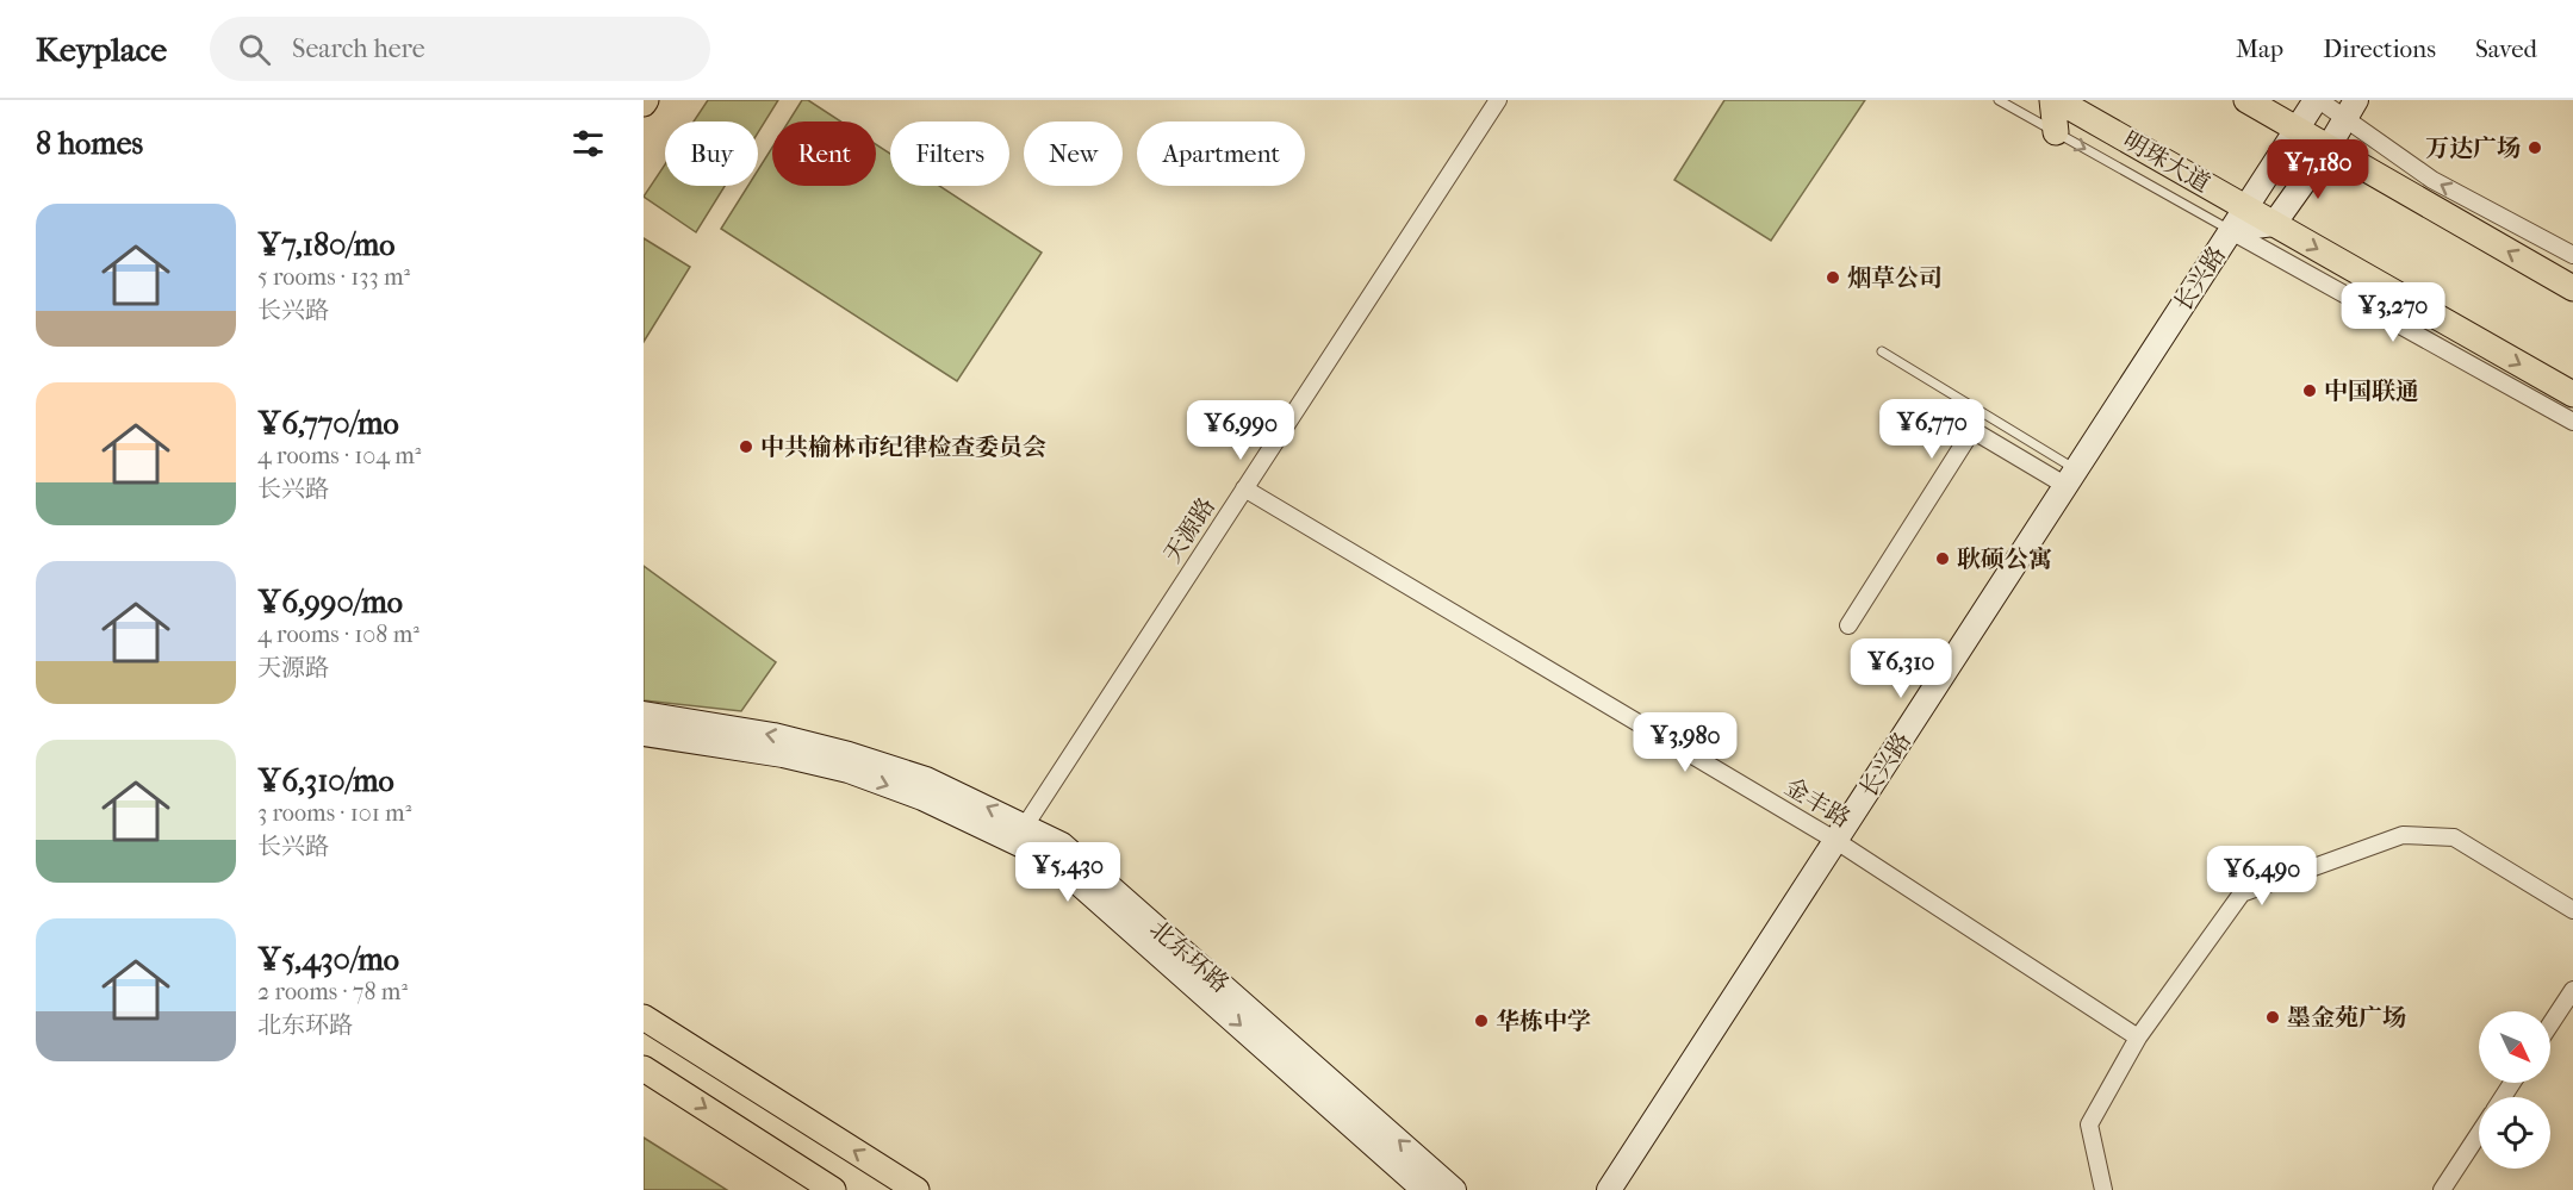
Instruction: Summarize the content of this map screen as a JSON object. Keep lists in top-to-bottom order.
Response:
{
  "streets": {
    "main road": ["明珠大道", "长兴路", "北东环路"],
    "street": ["天源路", "金丰路"]
  },
  "crossings": [
    ["明珠大道", "长兴路"],
    ["长兴路", "金丰路"],
    ["天源路", "金丰路"],
    ["天源路", "北东环路"]
  ],
  "places": [
    "万达广场",
    "烟草公司",
    "中国联通",
    "中共榆林市纪律检查委员会",
    "耿硕公寓",
    "墨金苑广场",
    "华栋中学"
  ],
  "north": "bottom right",
  "page": {
    "header": "Keyplace",
    "search": "Search here",
    "nav": ["Map", "Directions", "Saved"],
    "heading": "8 homes",
    "chip": [
      "Buy",
      "Rent",
      "Filters",
      "New",
      "Apartment"
    ],
    "price": [
      "¥7,180",
      "¥3,270",
      "¥6,770",
      "¥6,990",
      "¥6,310",
      "¥3,980",
      "¥5,430",
      "¥6,490"
    ],
    "list": [
      {
        "name": "¥7,180/mo",
        "note": "5 rooms · 133 m² · 长兴路"
      },
      {
        "name": "¥6,770/mo",
        "note": "4 rooms · 104 m² · 长兴路"
      },
      {
        "name": "¥6,990/mo",
        "note": "4 rooms · 108 m² · 天源路"
      },
      {
        "name": "¥6,310/mo",
        "note": "3 rooms · 101 m² · 长兴路"
      },
      {
        "name": "¥5,430/mo",
        "note": "2 rooms · 78 m² · 北东环路"
      }
    ]
  }
}
